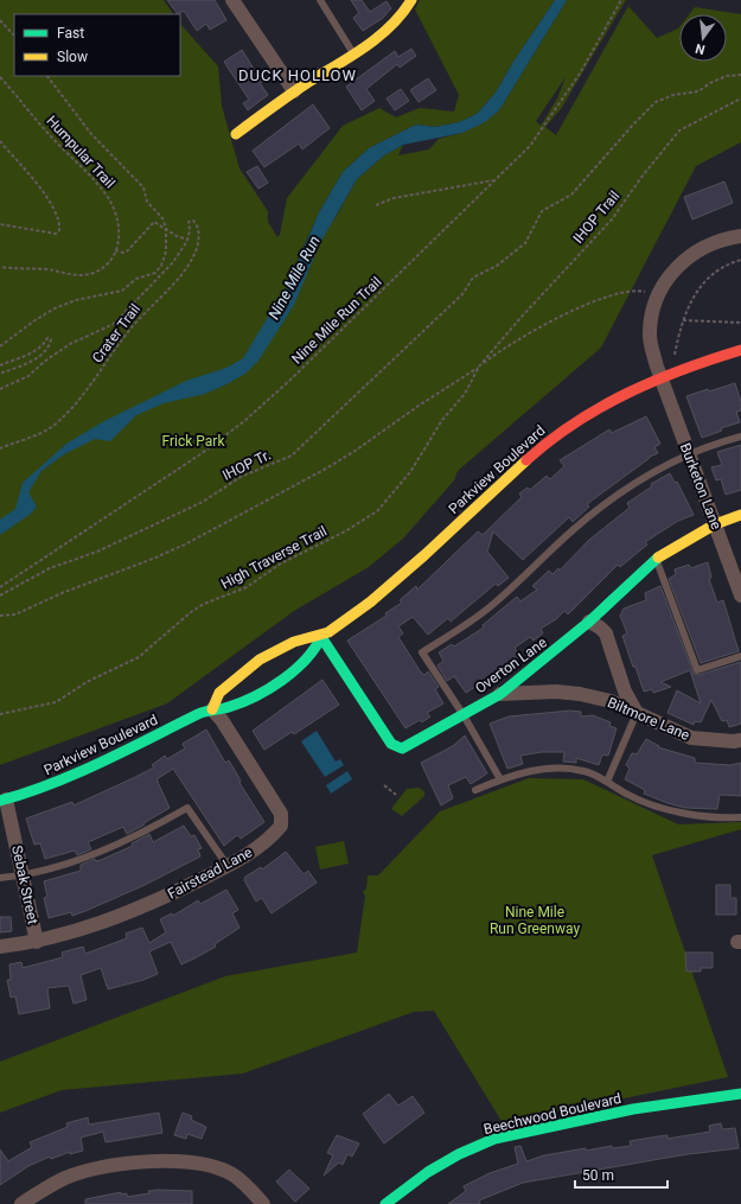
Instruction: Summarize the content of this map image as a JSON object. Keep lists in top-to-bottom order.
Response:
{
  "streets": {
    "street": [
      "Parkview Boulevard",
      "Burketon Lane",
      "Overton Lane",
      "Biltmore Lane",
      "Fairstead Lane",
      "Sebak Street",
      "Beechwood Boulevard"
    ],
    "path": [
      "Humpular Trail",
      "IHOP Trail",
      "Nine Mile Run Trail",
      "Crater Trail",
      "IHOP Tr.",
      "High Traverse Trail"
    ]
  },
  "crossings": [
    ["Humpular Trail", "Crater Trail"],
    ["IHOP Trail", "High Traverse Trail"],
    ["Parkview Boulevard", "Burketon Lane"],
    ["Parkview Boulevard", "Overton Lane"],
    ["Parkview Boulevard", "Fairstead Lane"],
    ["Parkview Boulevard", "Sebak Street"],
    ["Burketon Lane", "Overton Lane"],
    ["Overton Lane", "Biltmore Lane"],
    ["Fairstead Lane", "Sebak Street"]
  ],
  "districts": ["DUCK HOLLOW"],
  "water": ["Nine Mile Run"],
  "parks": ["Frick Park", "Nine Mile Run Greenway"],
  "legend": ["Fast", "Slow"],
  "scale_bar": "50 m",
  "north": "bottom"
}
